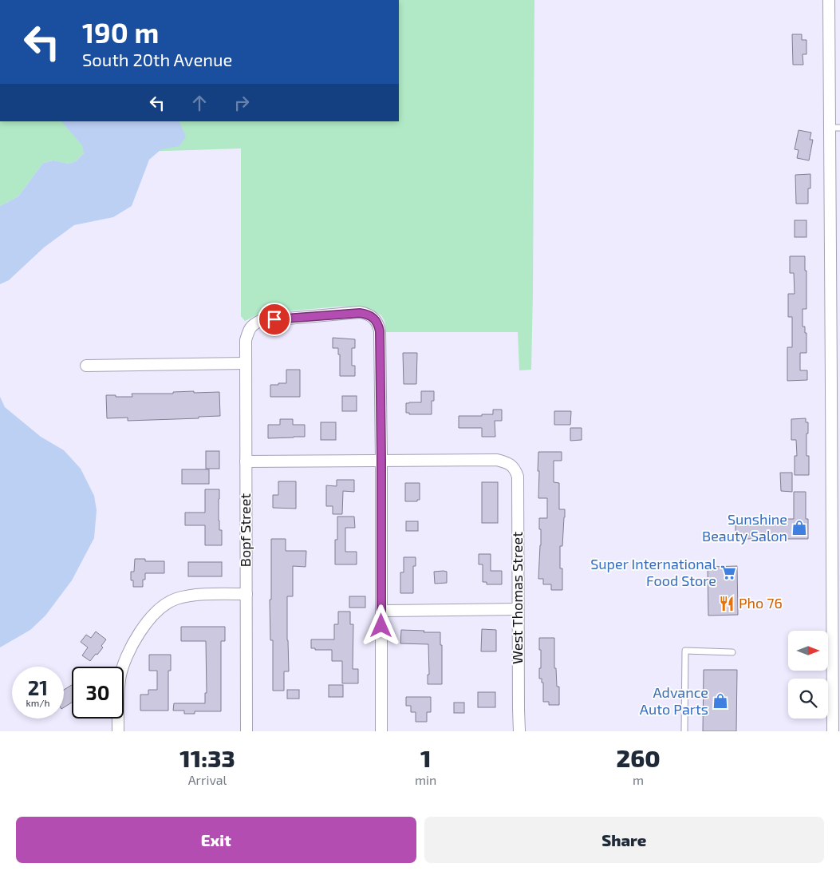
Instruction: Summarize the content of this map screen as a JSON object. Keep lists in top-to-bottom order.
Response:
{
  "streets": {
    "street": ["Bopf Street", "West Thomas Street"]
  },
  "crossings": [
    ["Bopf Street", "West Thomas Street"]
  ],
  "places": {
    "shop": ["Sunshine Beauty Salon", "Advance Auto Parts"],
    "supermarket": ["Super International Food Store"],
    "restaurant": ["Pho 76"]
  },
  "north": "right",
  "page": {
    "turn": ["190 m", "South 20th Avenue"],
    "speed": "21 km/h",
    "limit": "30",
    "eta": [
      "11:33",
      "Arrival",
      "1",
      "min",
      "260",
      "m"
    ],
    "buttons": ["Exit", "Share"]
  }
}
